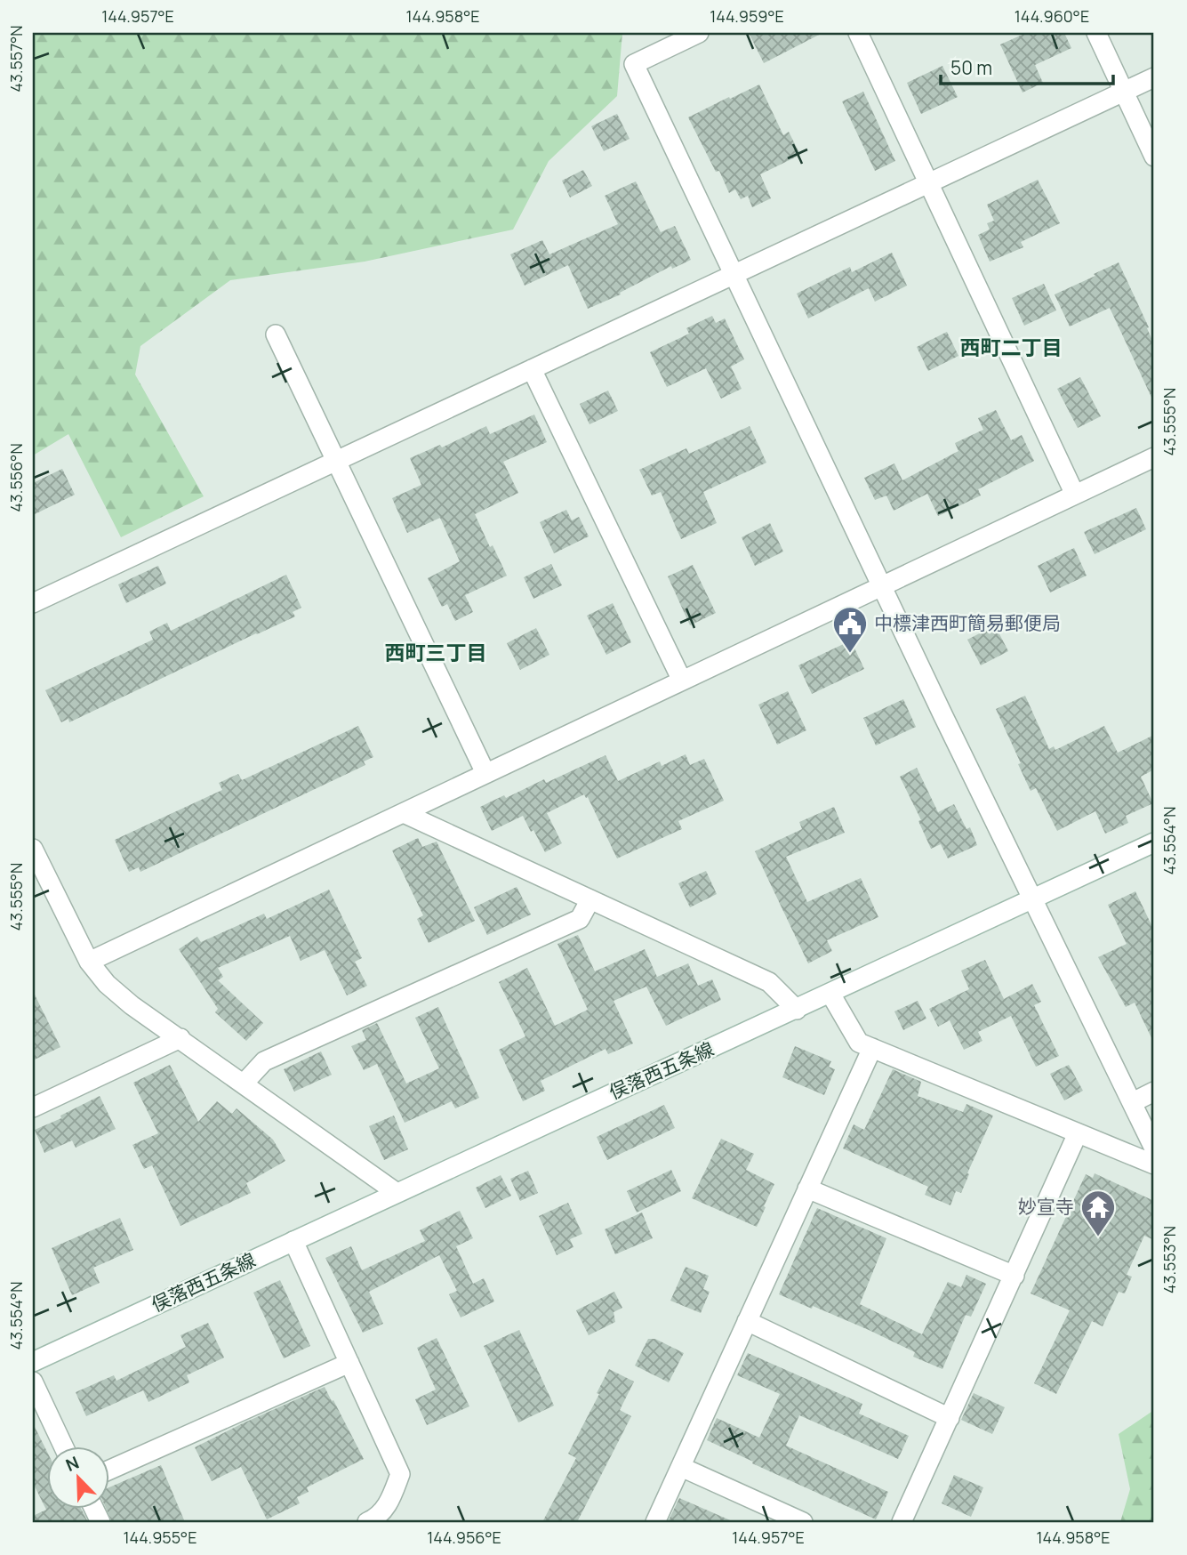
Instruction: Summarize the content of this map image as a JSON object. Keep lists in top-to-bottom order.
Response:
{
  "streets": {
    "street": ["俣落西五条線"]
  },
  "districts": ["西町二丁目", "西町三丁目"],
  "places": {
    "public building": ["中標津西町簡易郵便局"],
    "temple": ["妙宣寺"]
  },
  "scale_bar": "50 m",
  "north": "top left",
  "coordinates": [
    "144.957°E",
    "144.958°E",
    "144.959°E",
    "144.960°E",
    "43.557°N",
    "43.555°N",
    "43.556°N",
    "43.554°N",
    "43.553°N",
    "144.955°E",
    "144.956°E"
  ]
}
